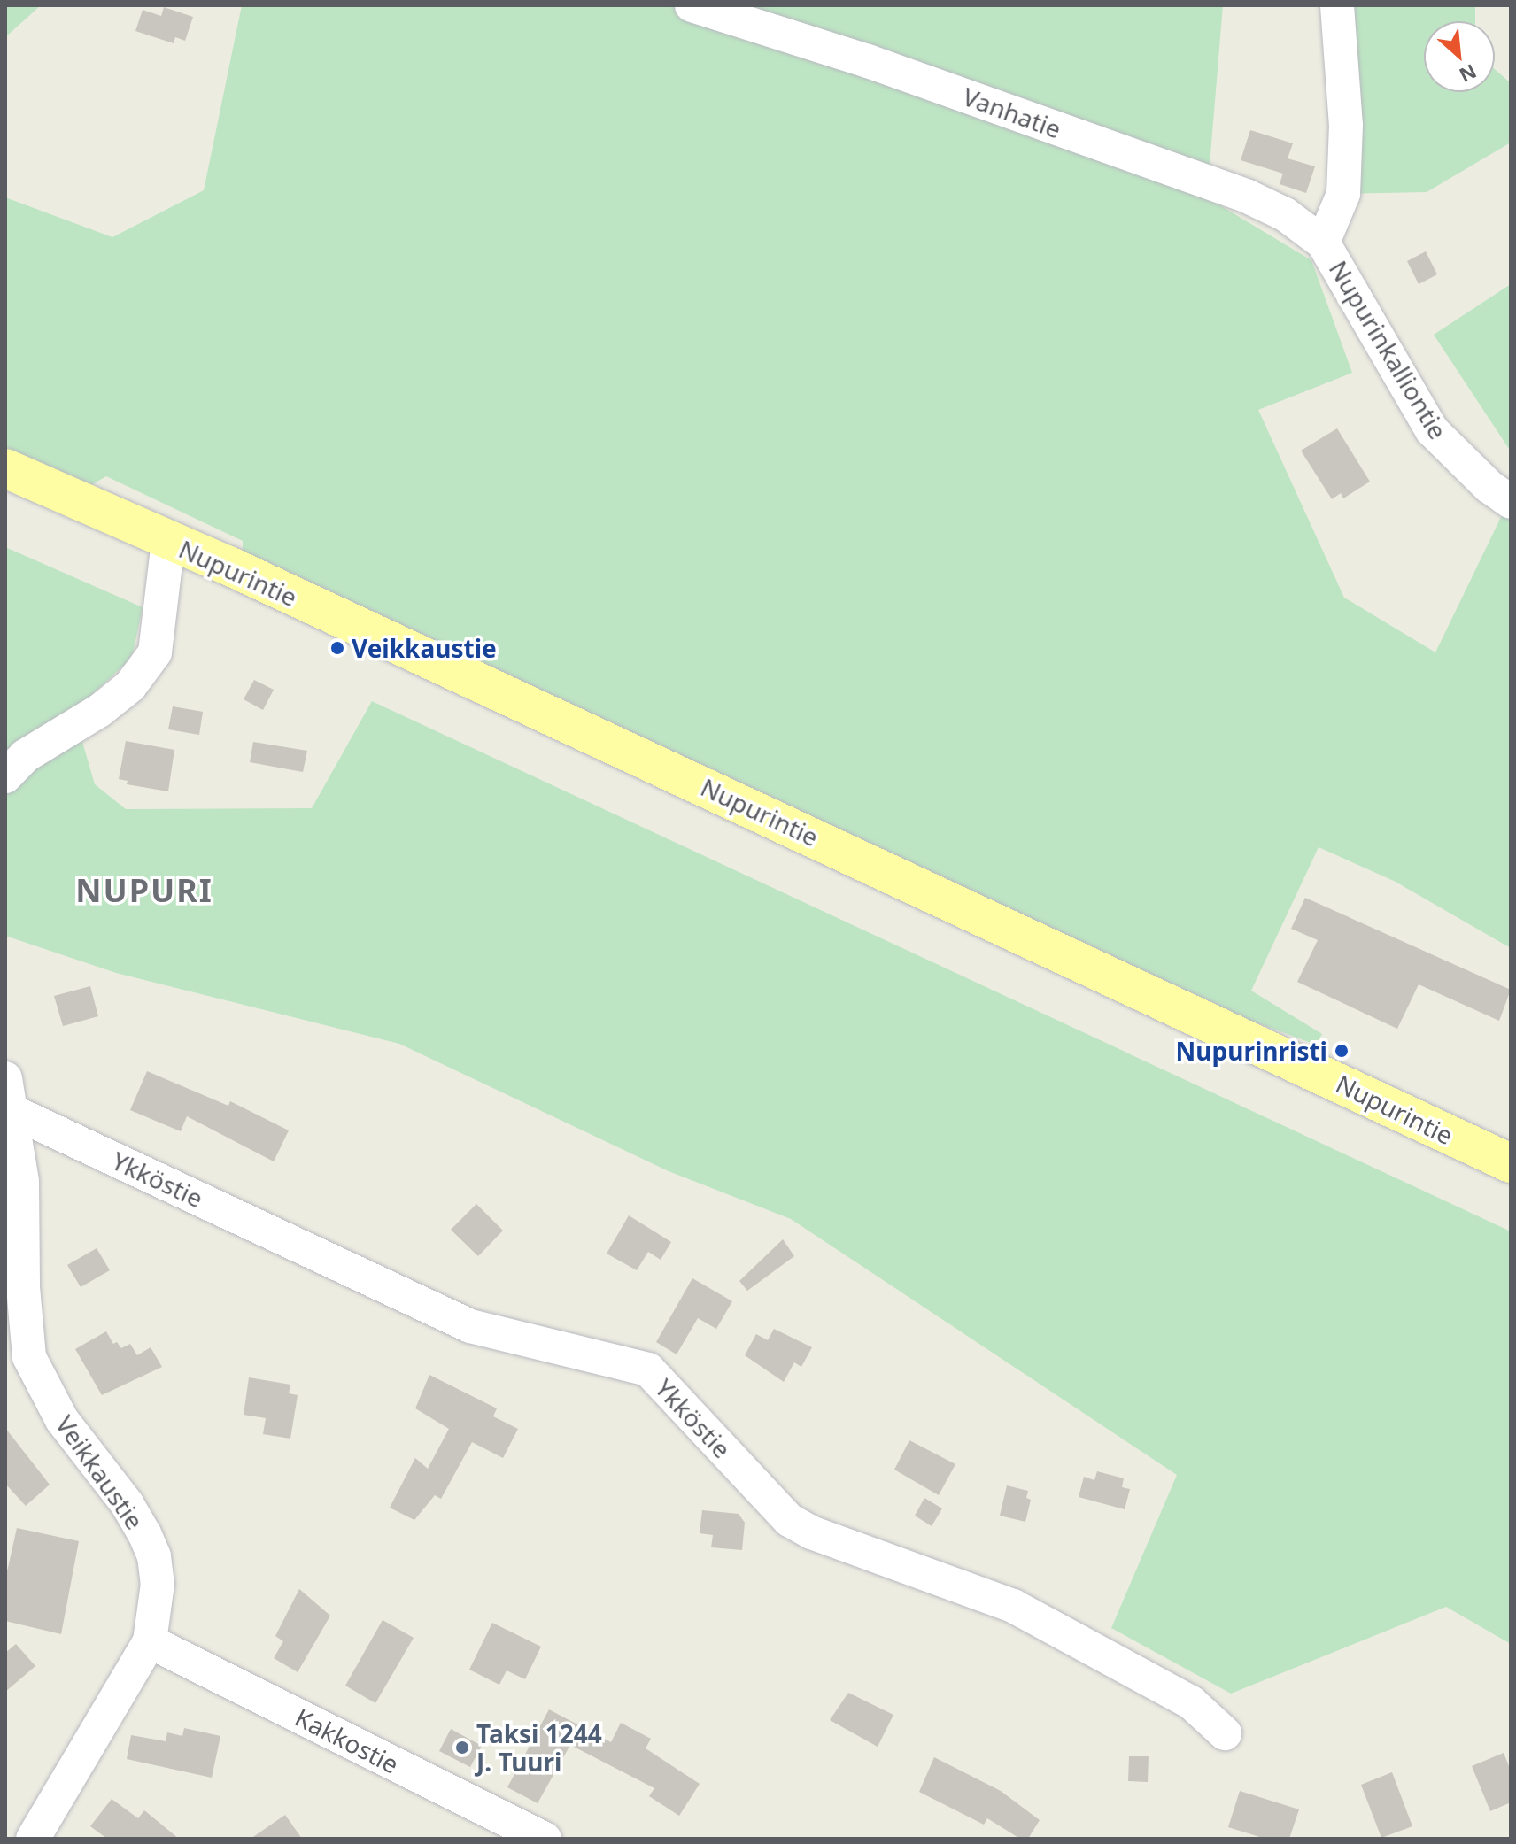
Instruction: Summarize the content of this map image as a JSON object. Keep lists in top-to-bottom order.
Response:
{
  "streets": {
    "main road": ["Nupurintie"],
    "street": [
      "Vanhatie",
      "Nupurinkalliontie",
      "Ykköstie",
      "Veikkaustie",
      "Kakkostie"
    ]
  },
  "crossings": [
    ["Vanhatie", "Nupurinkalliontie"],
    ["Ykköstie", "Veikkaustie"],
    ["Veikkaustie", "Kakkostie"]
  ],
  "districts": ["NUPURI"],
  "places": ["Veikkaustie", "Nupurinristi", "Taksi 1244 J. Tuuri"],
  "north": "bottom right"
}
